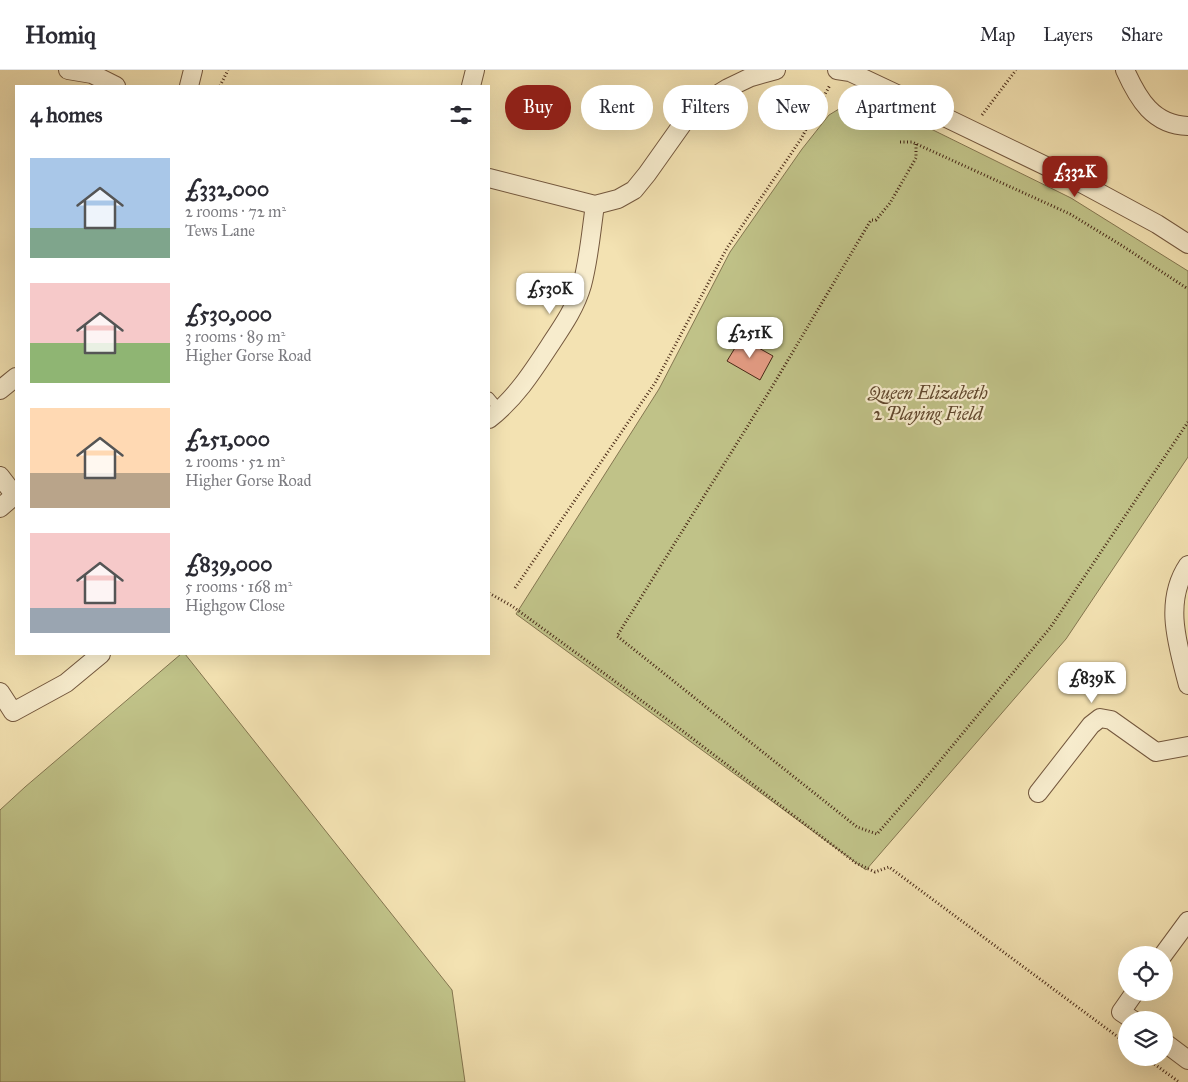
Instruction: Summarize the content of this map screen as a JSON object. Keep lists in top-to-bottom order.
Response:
{
  "parks": ["Queen Elizabeth 2 Playing Field"],
  "page": {
    "header": "Homiq",
    "nav": ["Map", "Layers", "Share"],
    "chip": [
      "Buy",
      "Rent",
      "Filters",
      "New",
      "Apartment"
    ],
    "heading": "4 homes",
    "list": [
      {
        "name": "£332,000",
        "note": "2 rooms · 72 m² · Tews Lane"
      },
      {
        "name": "£530,000",
        "note": "3 rooms · 89 m² · Higher Gorse Road"
      },
      {
        "name": "£251,000",
        "note": "2 rooms · 52 m² · Higher Gorse Road"
      },
      {
        "name": "£839,000",
        "note": "5 rooms · 168 m² · Highgow Close"
      }
    ],
    "price": [
      "£332K",
      "£530K",
      "£251K",
      "£839K"
    ]
  }
}
